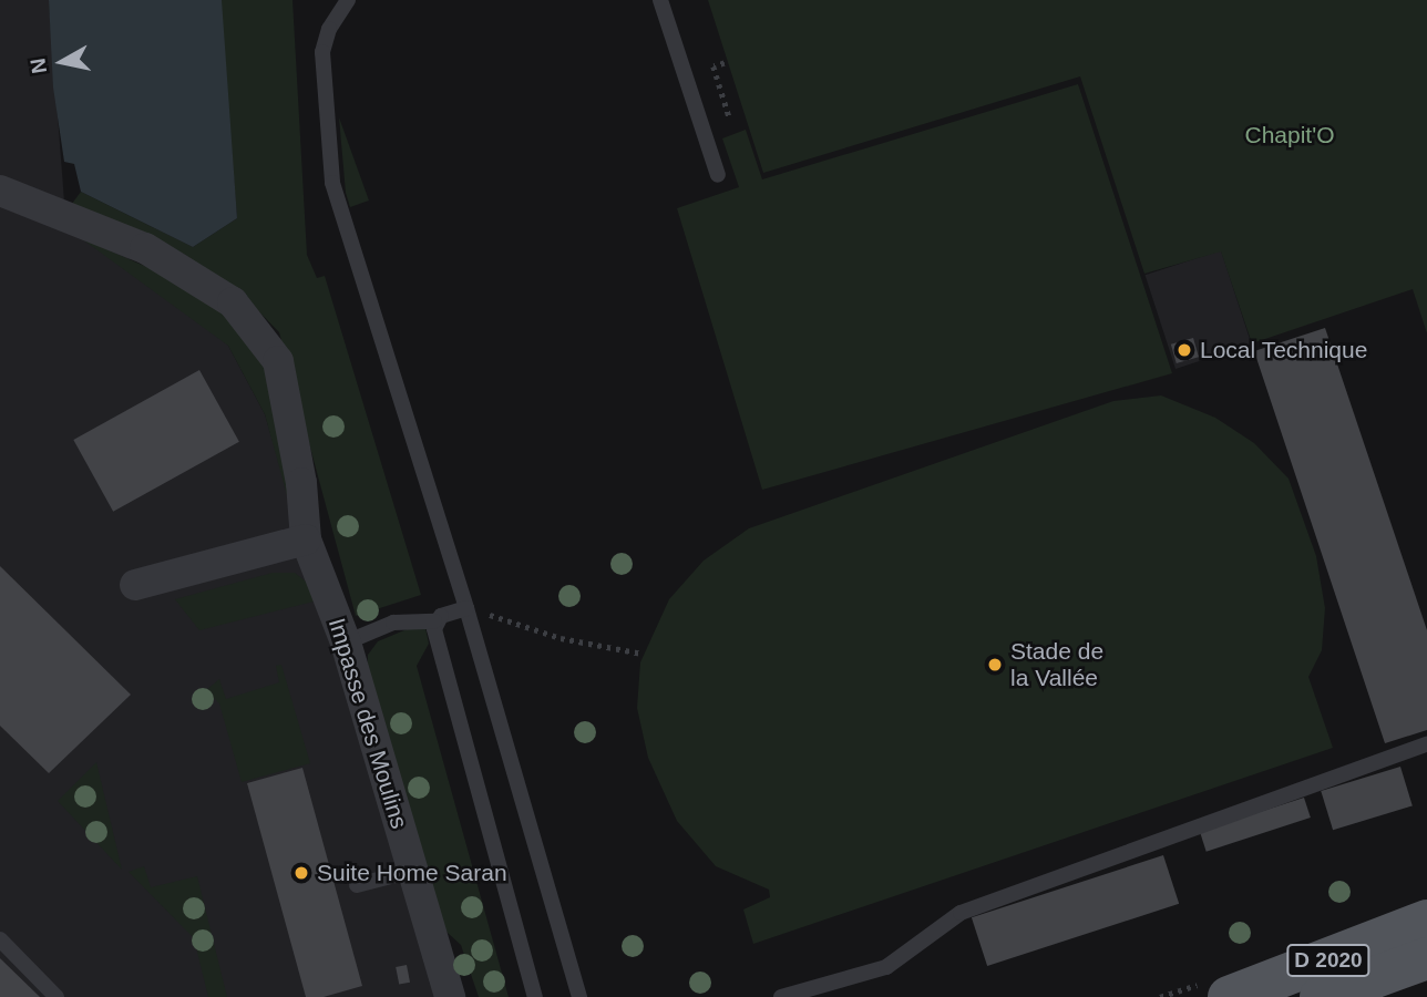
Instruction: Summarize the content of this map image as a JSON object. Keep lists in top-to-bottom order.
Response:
{
  "streets": {
    "main road": ["D 2020"],
    "street": ["Impasse des Moulins"]
  },
  "parks": ["Chapit'O"],
  "places": ["Local Technique", "Stade de la Vallée", "Suite Home Saran"],
  "north": "left"
}
